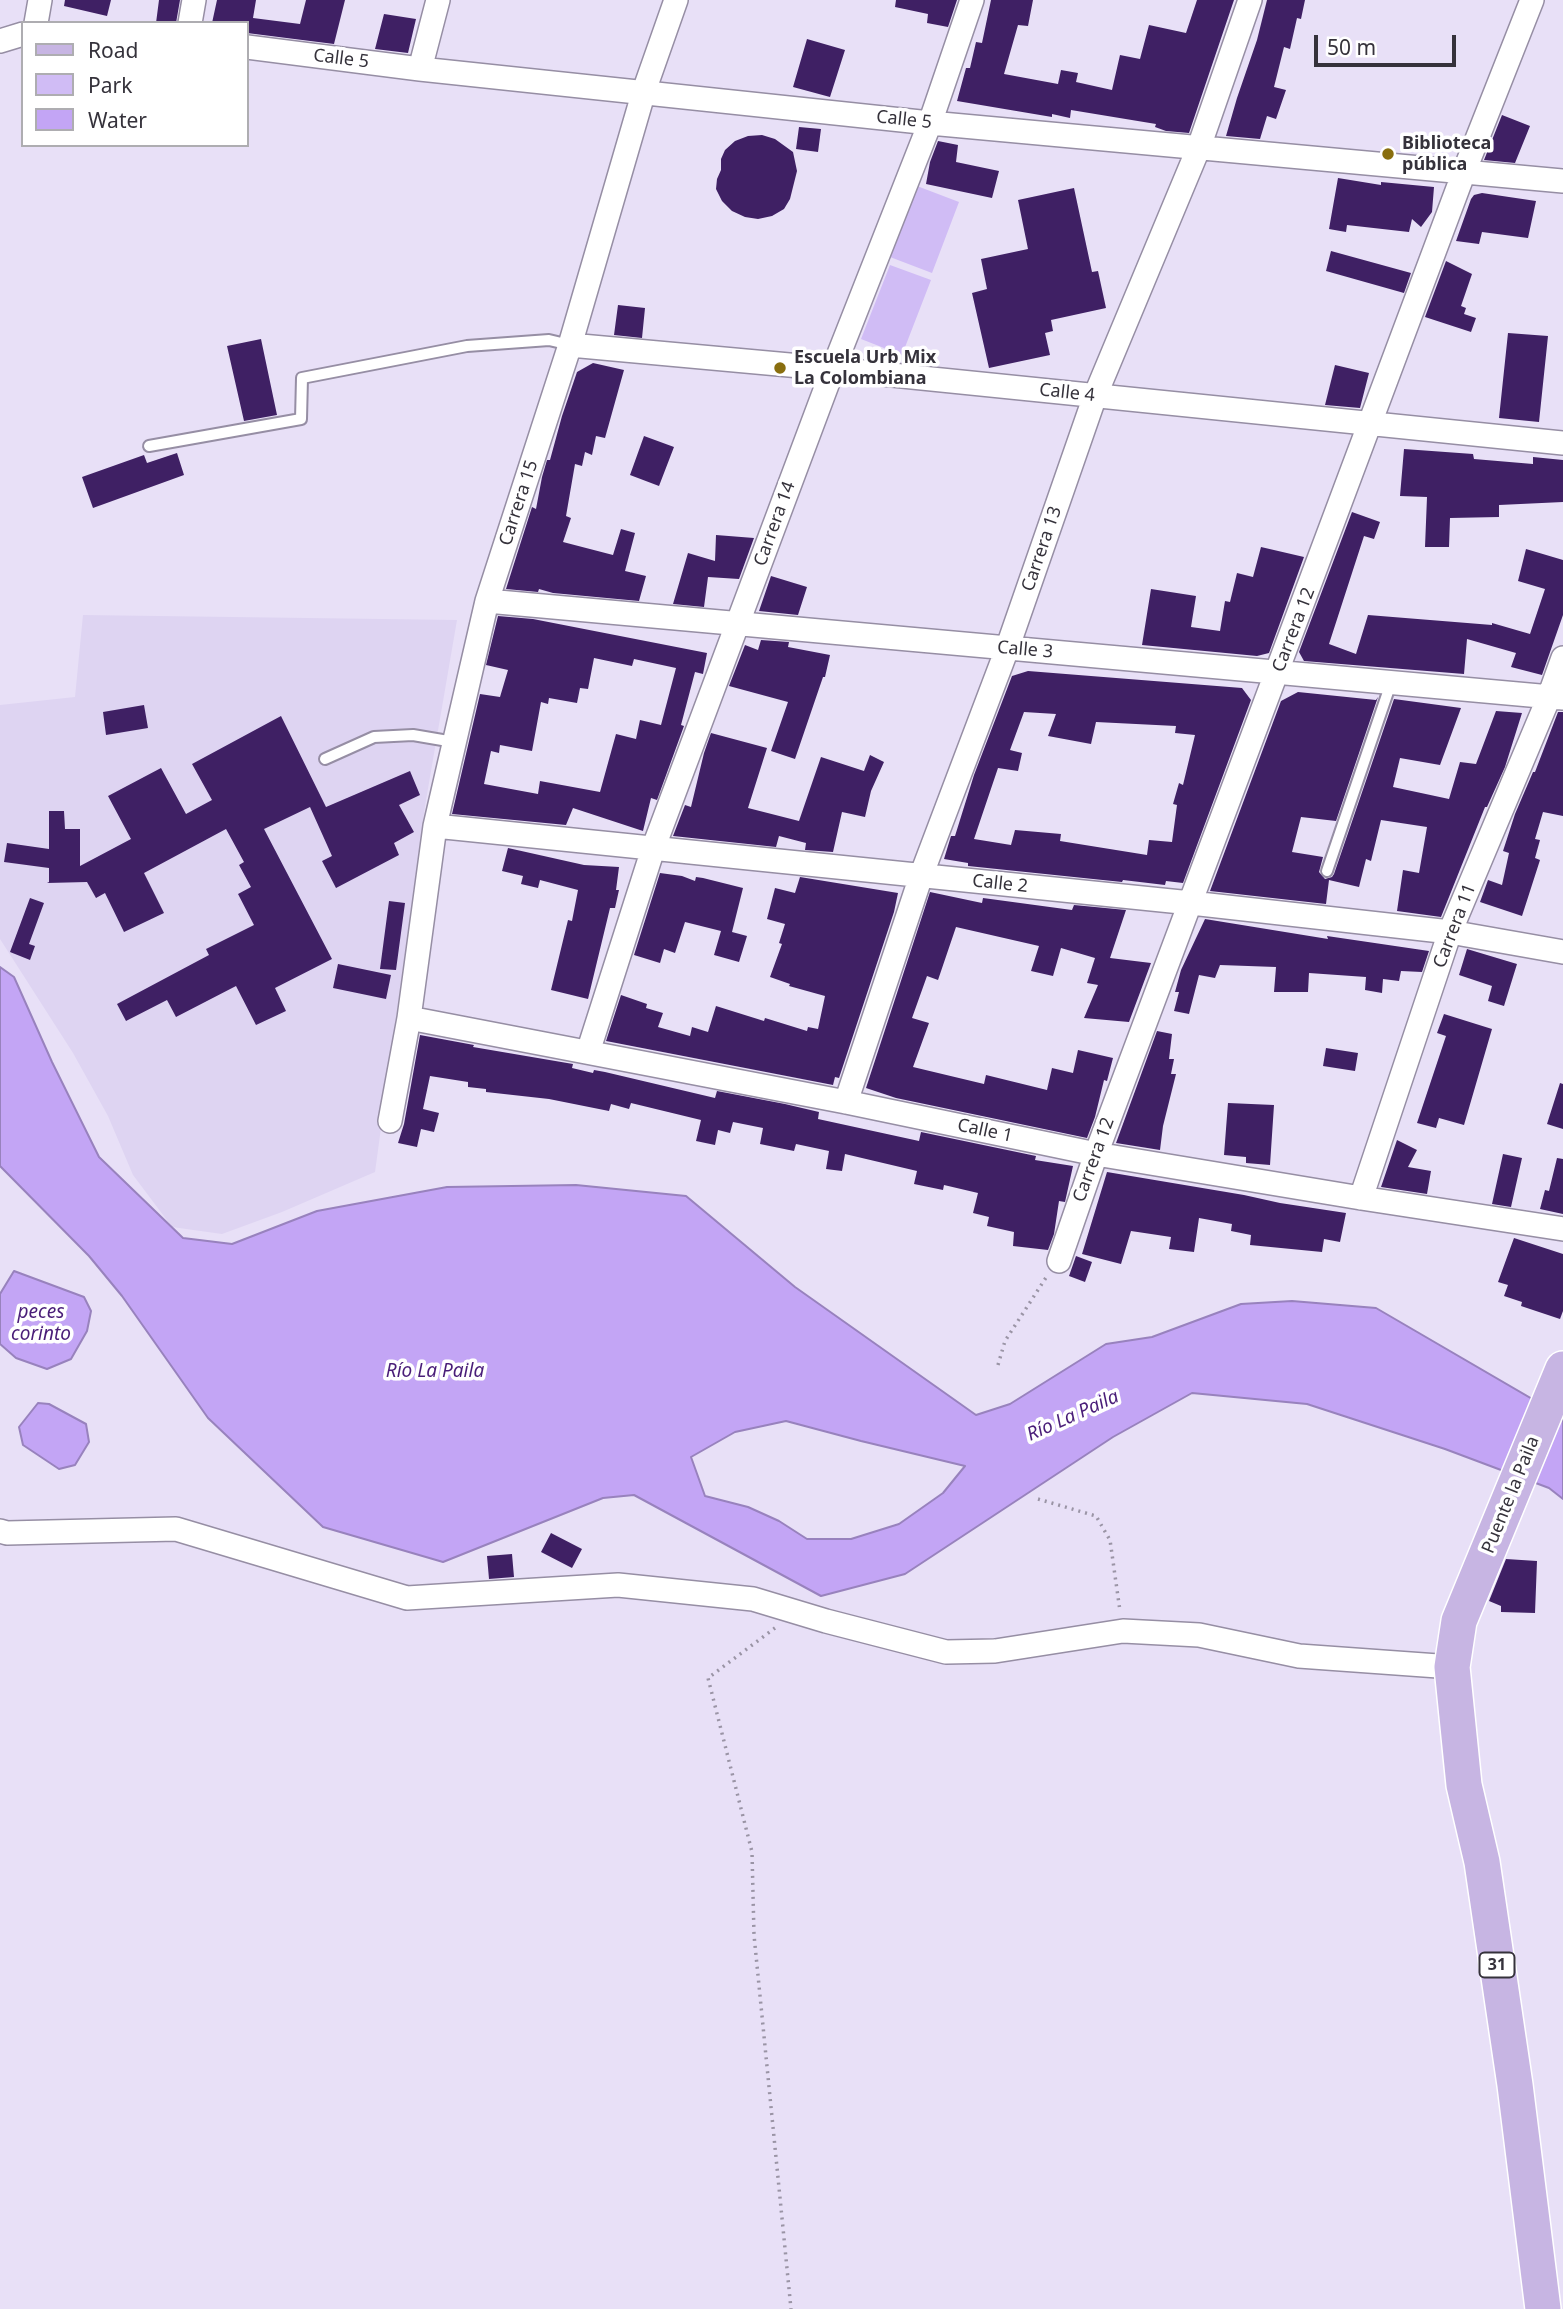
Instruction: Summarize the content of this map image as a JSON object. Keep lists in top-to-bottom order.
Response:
{
  "streets": {
    "main road": ["Puente la Paila", "31"],
    "street": [
      "Calle 5",
      "Calle 4",
      "Carrera 15",
      "Carrera 14",
      "Carrera 13",
      "Carrera 12",
      "Calle 3",
      "Calle 2",
      "Carrera 11",
      "Calle 1"
    ]
  },
  "crossings": [
    ["Calle 5", "Carrera 15"],
    ["Calle 5", "Carrera 14"],
    ["Calle 5", "Carrera 13"],
    ["Calle 5", "Carrera 12"],
    ["Calle 4", "Carrera 15"],
    ["Calle 4", "Carrera 14"],
    ["Calle 4", "Carrera 13"],
    ["Calle 4", "Carrera 12"],
    ["Carrera 15", "Calle 3"],
    ["Carrera 15", "Calle 2"],
    ["Carrera 15", "Calle 1"],
    ["Carrera 14", "Calle 3"],
    ["Carrera 14", "Calle 2"],
    ["Carrera 14", "Calle 1"],
    ["Carrera 13", "Calle 3"],
    ["Carrera 13", "Calle 2"],
    ["Carrera 13", "Calle 1"],
    ["Carrera 12", "Calle 3"],
    ["Carrera 12", "Calle 2"],
    ["Carrera 12", "Calle 1"],
    ["Calle 3", "Carrera 11"],
    ["Calle 2", "Carrera 11"],
    ["Carrera 11", "Calle 1"],
    ["Puente la Paila", "31"]
  ],
  "water": ["peces corinto", "Río La Paila"],
  "places": ["Biblioteca pública", "Escuela Urb Mix La Colombiana"],
  "legend": ["Road", "Park", "Water"],
  "scale_bar": "50 m"
}
